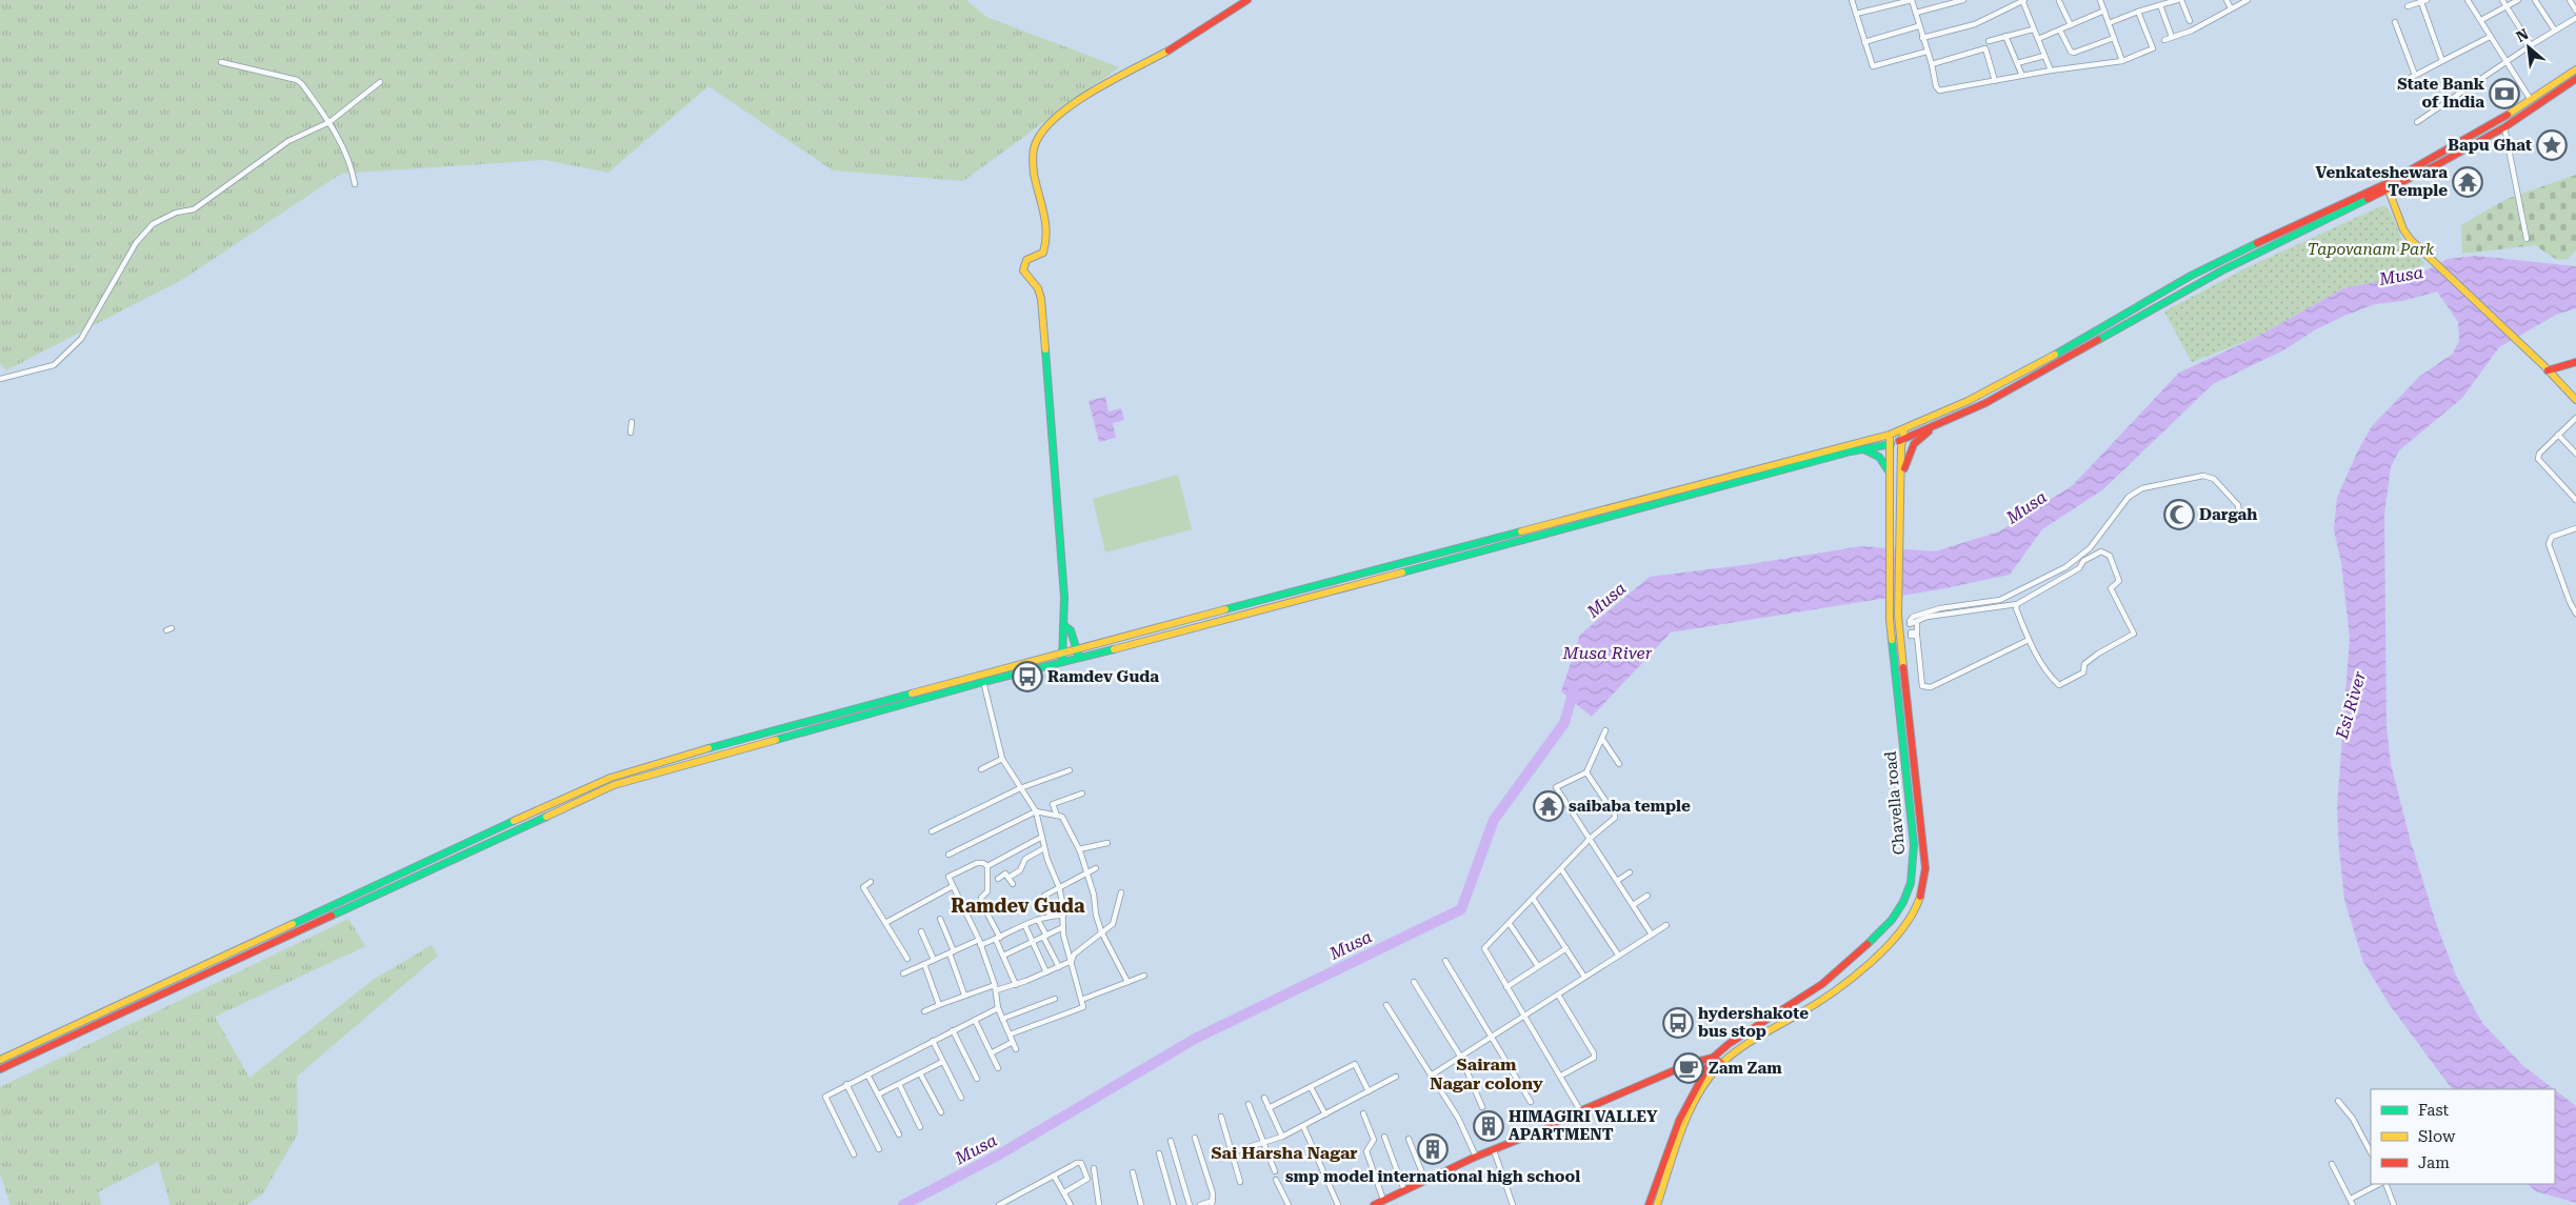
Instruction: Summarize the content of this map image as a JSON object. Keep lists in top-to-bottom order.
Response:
{
  "streets": {
    "main road": ["Chavella road"]
  },
  "districts": ["Ramdev Guda", "Sairam Nagar colony", "Sai Harsha Nagar"],
  "water": ["Musa", "Musa River", "Esi River"],
  "parks": ["Tapovanam Park"],
  "places": {
    "bank": ["State Bank of India"],
    "place": ["Bapu Ghat"],
    "temple": ["Venkateshewara Temple", "saibaba temple"],
    "mosque": ["Dargah"],
    "bus stop": ["Ramdev Guda", "hydershakote bus stop"],
    "cafe": ["Zam Zam"],
    "building": ["HIMAGIRI VALLEY APARTMENT", "smp model international high school"]
  },
  "legend": ["Fast", "Slow", "Jam"],
  "north": "top left"
}
